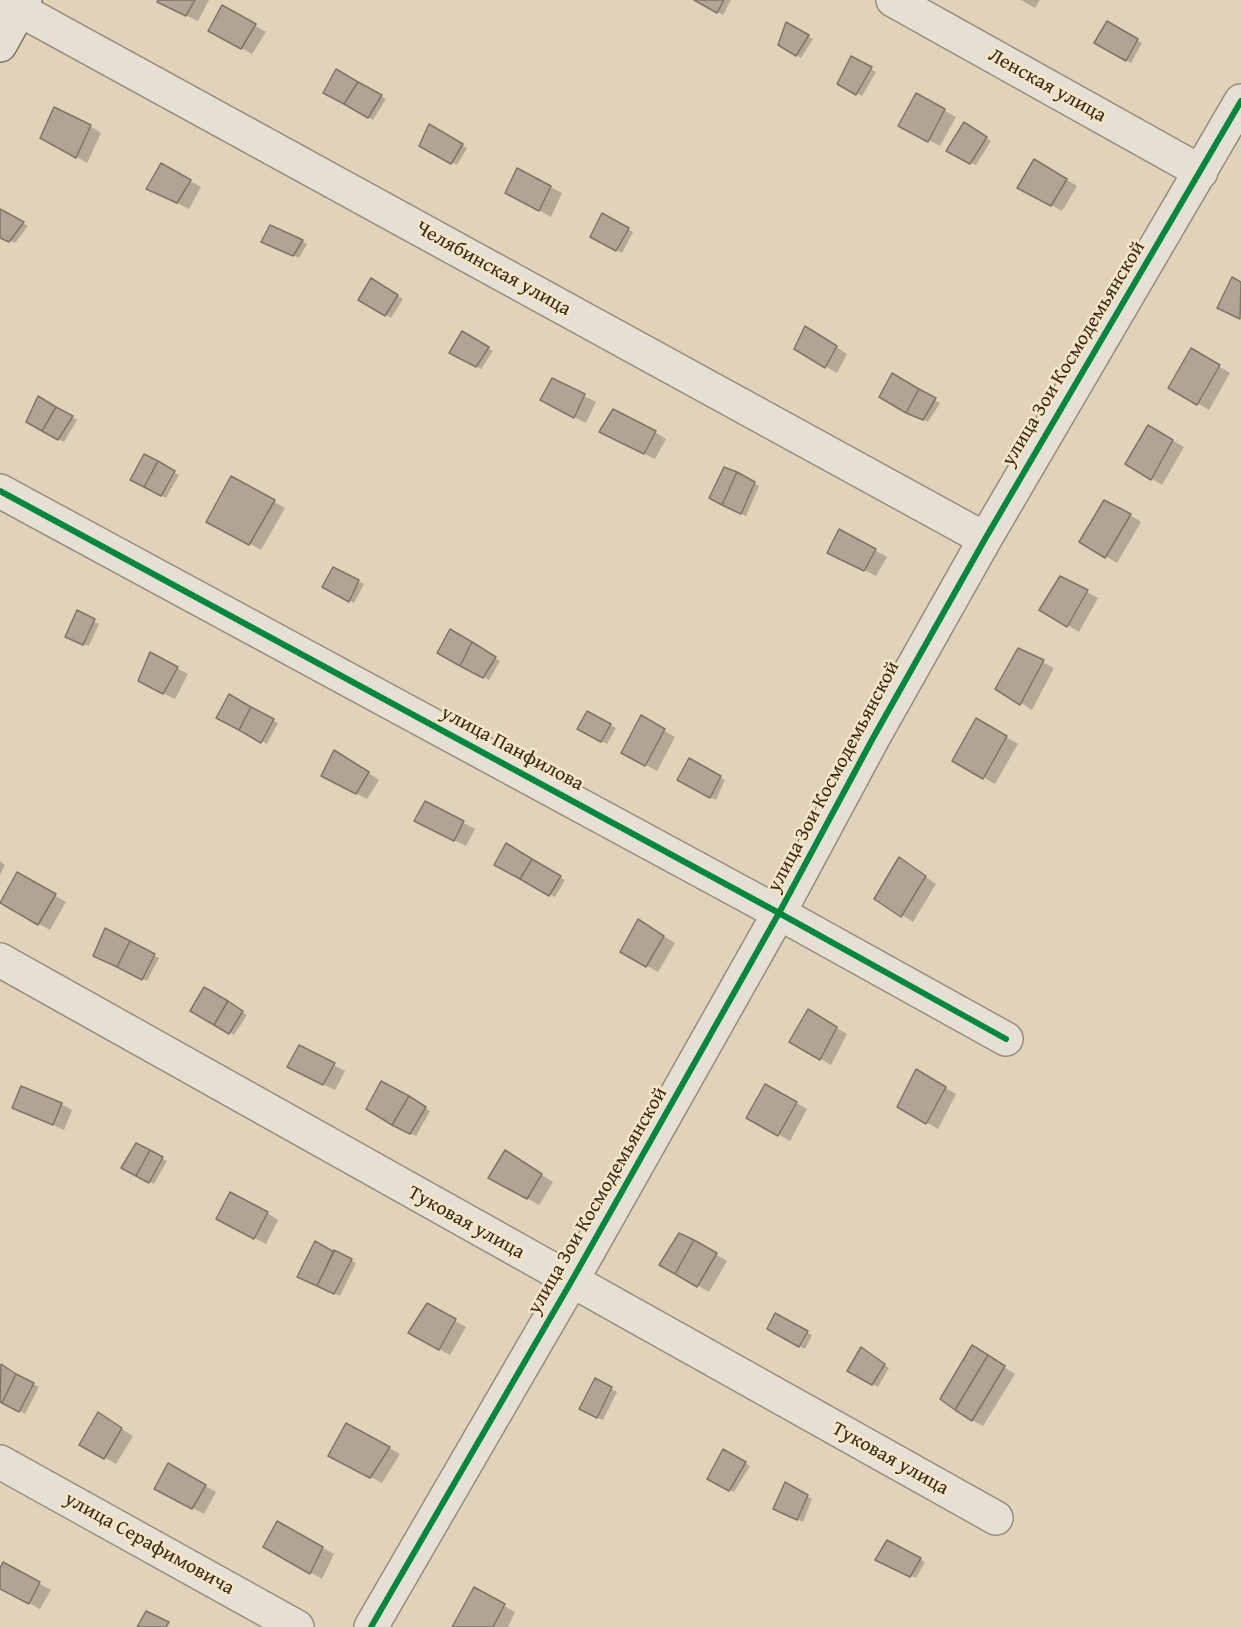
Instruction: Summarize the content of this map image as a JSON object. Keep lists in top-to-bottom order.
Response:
{
  "streets": {
    "street": [
      "Ленская улица",
      "Челябинская улица",
      "улица Зои Космодемьянской",
      "улица Панфилова",
      "Туковая улица",
      "улица Серафимовича"
    ]
  },
  "crossings": [
    ["Ленская улица", "улица Зои Космодемьянской"],
    ["Челябинская улица", "улица Зои Космодемьянской"],
    ["улица Зои Космодемьянской", "улица Панфилова"],
    ["улица Зои Космодемьянской", "Туковая улица"]
  ]
}
